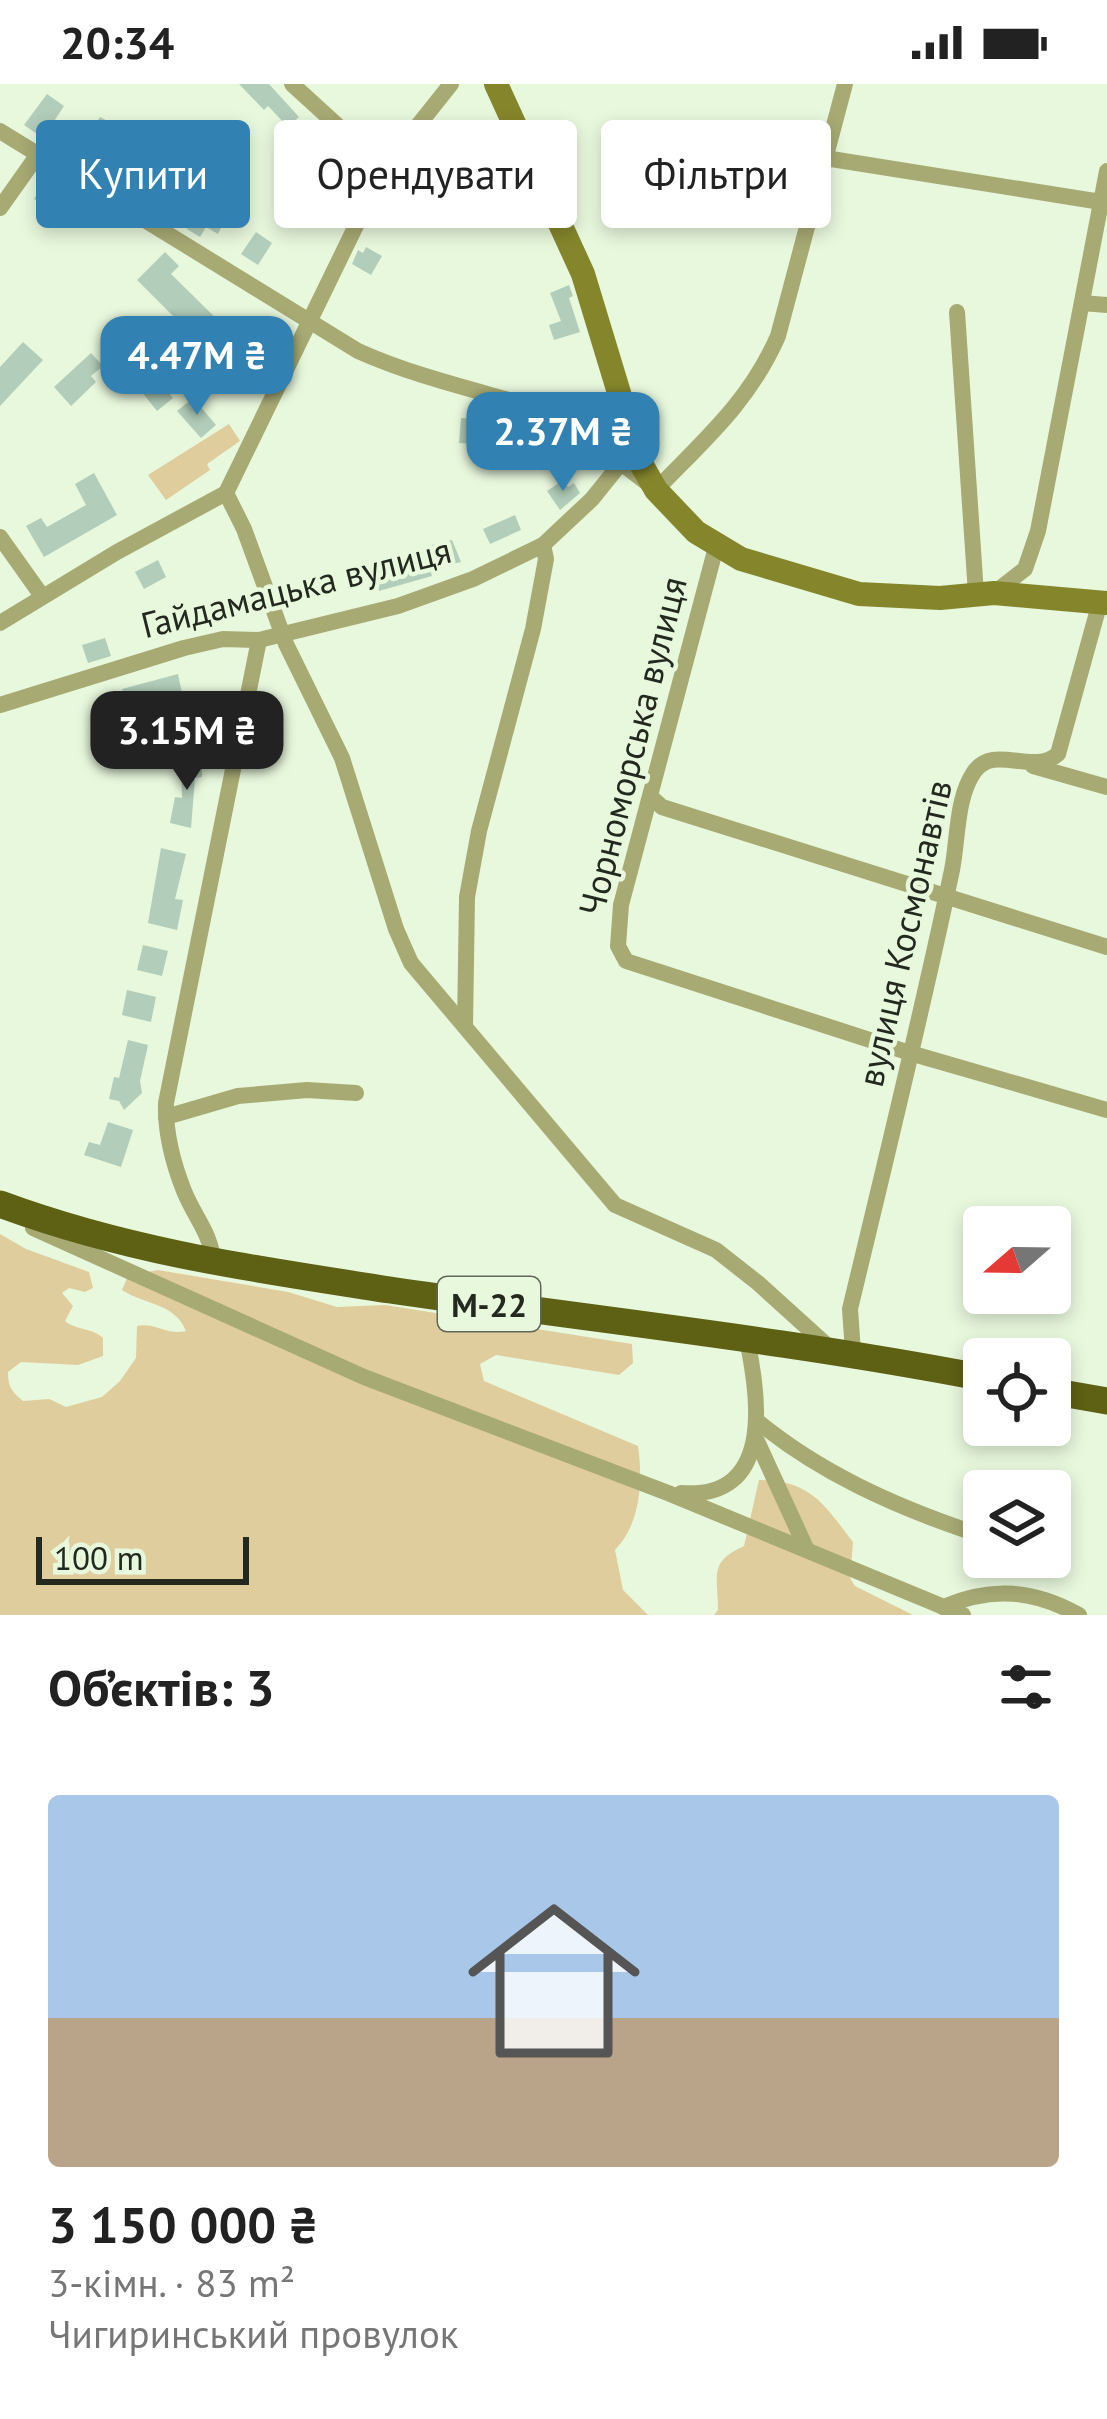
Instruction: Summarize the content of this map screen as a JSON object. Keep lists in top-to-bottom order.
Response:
{
  "streets": {
    "highway": ["М-22"],
    "street": ["Гайдамацька вулиця", "Чорноморська вулиця", "вулиця Космонавтів"]
  },
  "crossings": [
    ["Чорноморська вулиця", "вулиця Космонавтів"],
    ["вулиця Космонавтів", "М-22"]
  ],
  "scale_bar": "100 m",
  "north": "left",
  "page": {
    "status": "20:34",
    "chip": ["Купити", "Орендувати", "Фільтри"],
    "price": ["4.47M ₴", "2.37M ₴", "3.15M ₴"],
    "scale": "100 m",
    "heading": "Об’єктів: 3",
    "list": [
      {
        "name": "3 150 000 ₴",
        "note": "3-кімн. · 83 m² · Чигиринський провулок"
      }
    ]
  }
}
